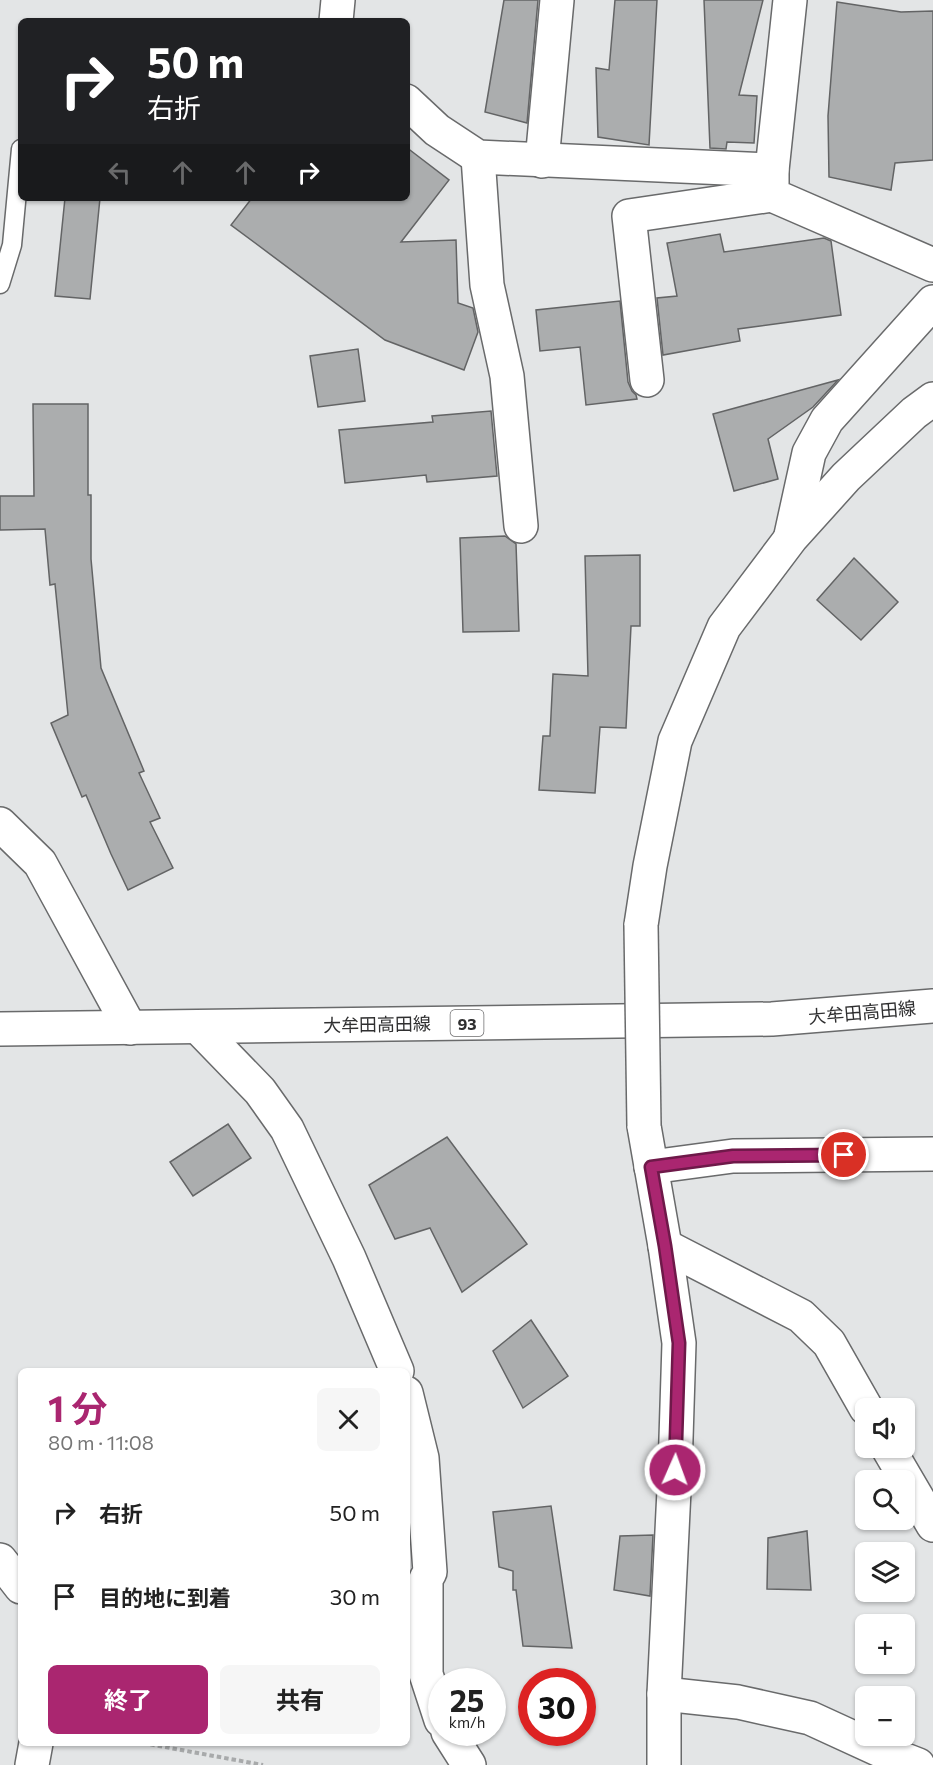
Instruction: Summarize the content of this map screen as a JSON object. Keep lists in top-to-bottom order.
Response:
{
  "streets": {
    "street": ["大牟田高田線", "93"]
  },
  "page": {
    "turn": ["50 m", "右折"],
    "heading": ["1 分", "80 m · 11:08"],
    "map_buttons": ["+", "−"],
    "list": [
      {
        "name": "右折",
        "value": "50 m"
      },
      {
        "name": "目的地に到着",
        "value": "30 m"
      }
    ],
    "buttons": ["終了", "共有"],
    "speed": "25 km/h",
    "limit": "30"
  }
}
